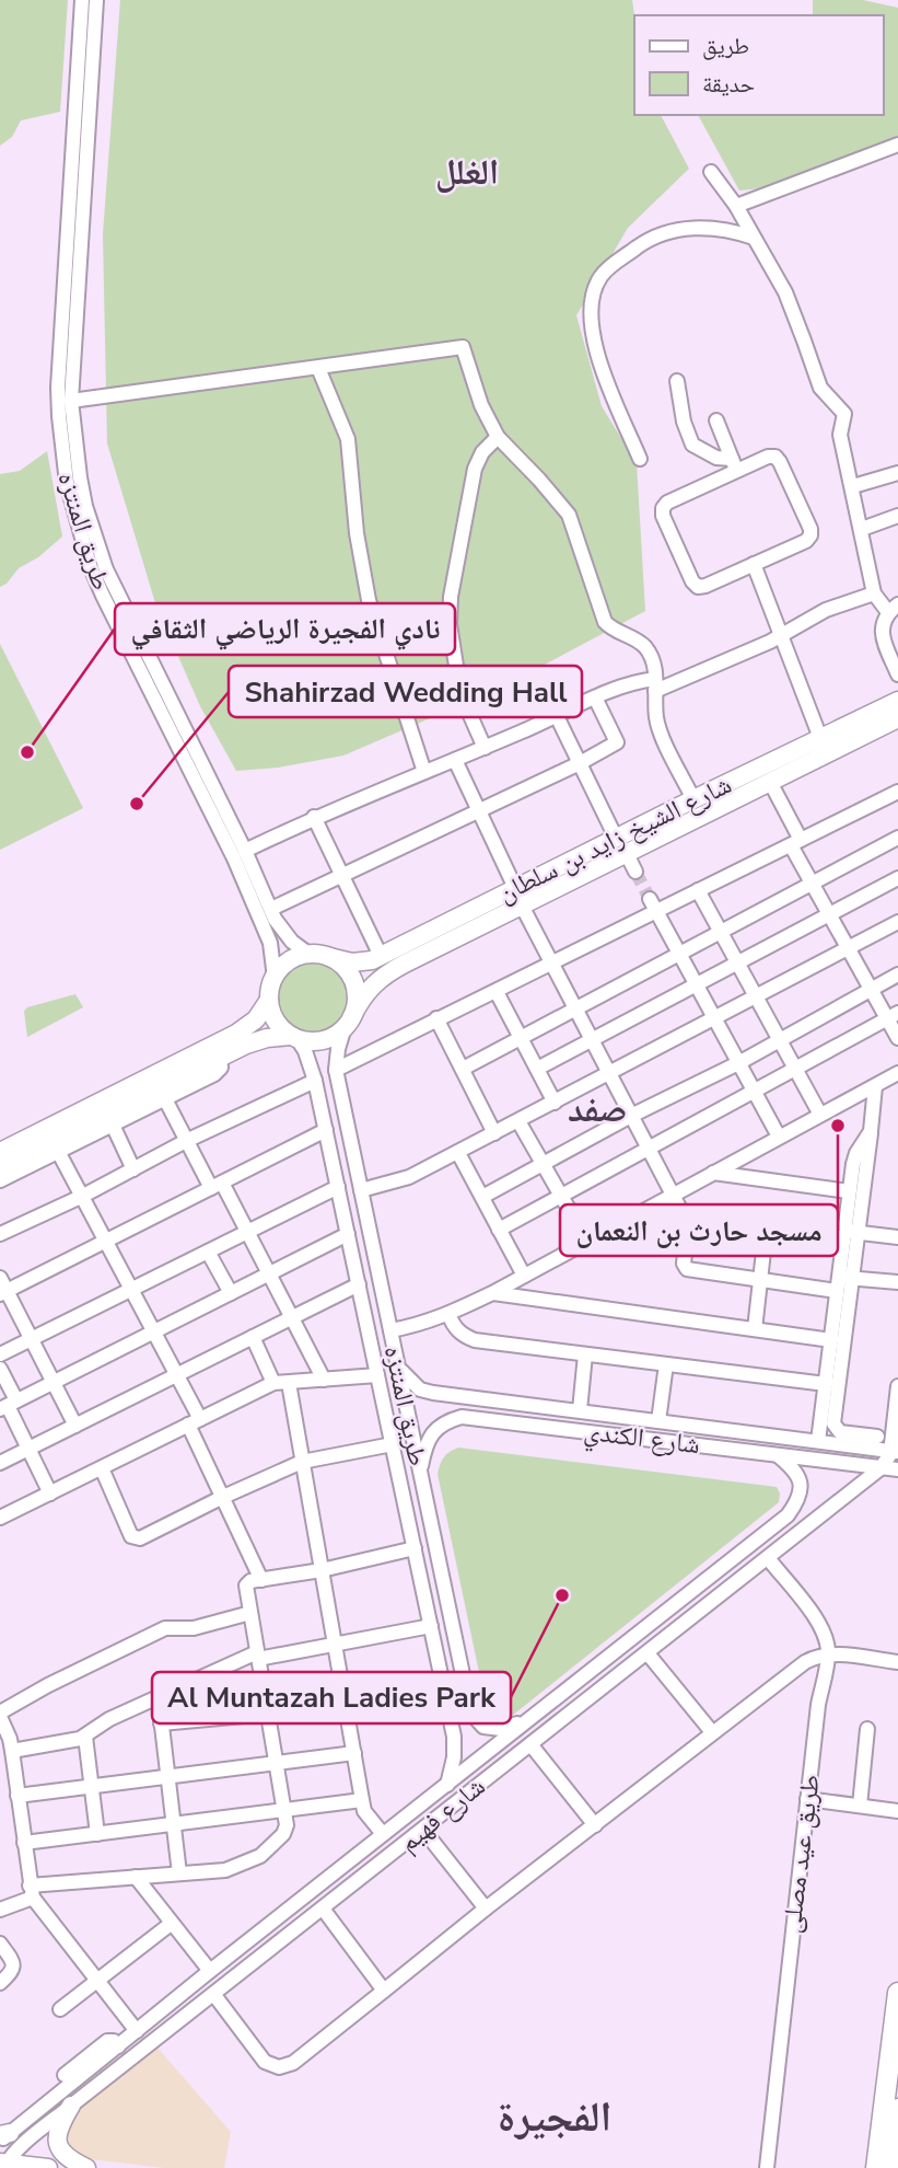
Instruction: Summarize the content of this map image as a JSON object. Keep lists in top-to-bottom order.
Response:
{
  "streets": {
    "main road": ["شارع الشيخ زايد بن سلطان"],
    "street": [
      "طريق المنتزه",
      "شارع الكندي",
      "شارع فهيم",
      "طريق عيد مصلى"
    ]
  },
  "crossings": [
    ["طريق المنتزه", "شارع الشيخ زايد بن سلطان"],
    ["طريق المنتزه", "شارع الكندي"],
    ["طريق المنتزه", "شارع فهيم"],
    ["شارع الكندي", "شارع فهيم"],
    ["شارع فهيم", "طريق عيد مصلى"]
  ],
  "districts": ["الغلل", "صفد", "الفجيرة"],
  "places": [
    "نادي الفجيرة الرياضي الثقافي",
    "Shahirzad Wedding Hall",
    "مسجد حارث بن النعمان",
    "Al Muntazah Ladies Park"
  ],
  "legend": ["طريق", "حديقة"]
}
